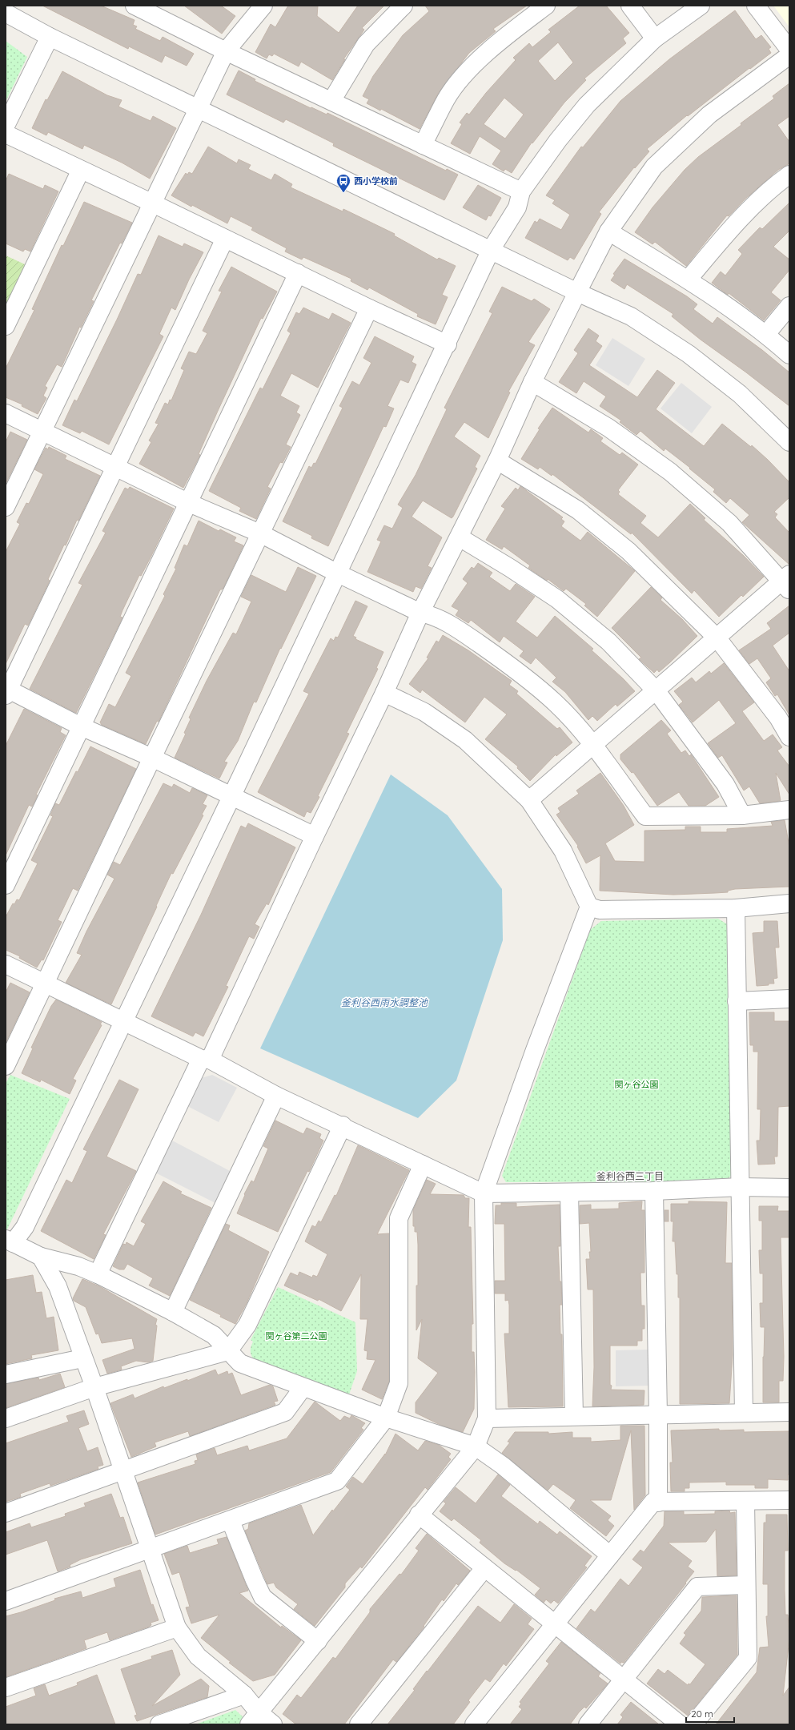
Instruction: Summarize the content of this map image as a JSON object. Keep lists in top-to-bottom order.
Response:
{
  "districts": ["釜利谷西三丁目"],
  "water": ["釜利谷西雨水調整池"],
  "parks": ["関ヶ谷公園", "関ヶ谷第二公園"],
  "places": {
    "bus stop": ["西小学校前"]
  },
  "scale_bar": "20 m"
}
